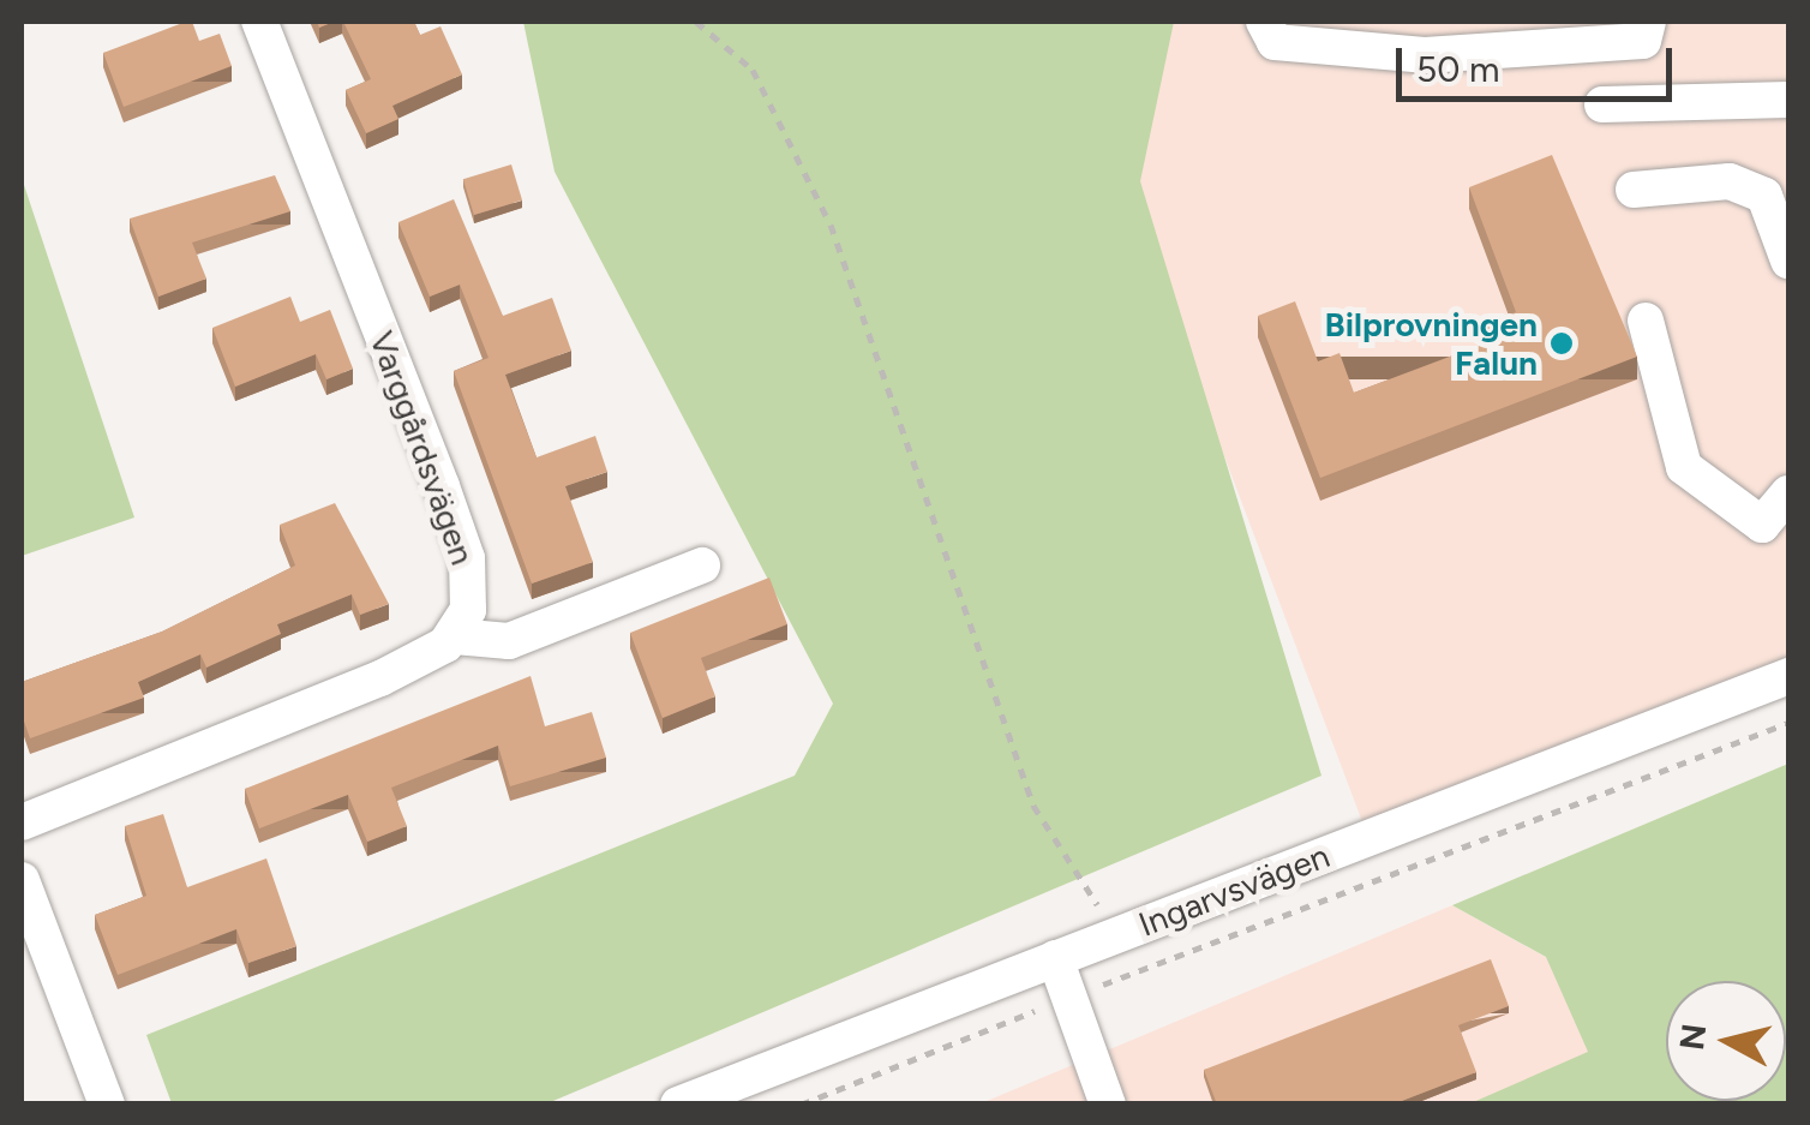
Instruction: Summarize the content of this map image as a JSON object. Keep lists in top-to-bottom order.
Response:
{
  "streets": {
    "street": ["Varggårdsvägen", "Ingarvsvägen"]
  },
  "places": ["Bilprovningen Falun"],
  "scale_bar": "50 m",
  "north": "left"
}
